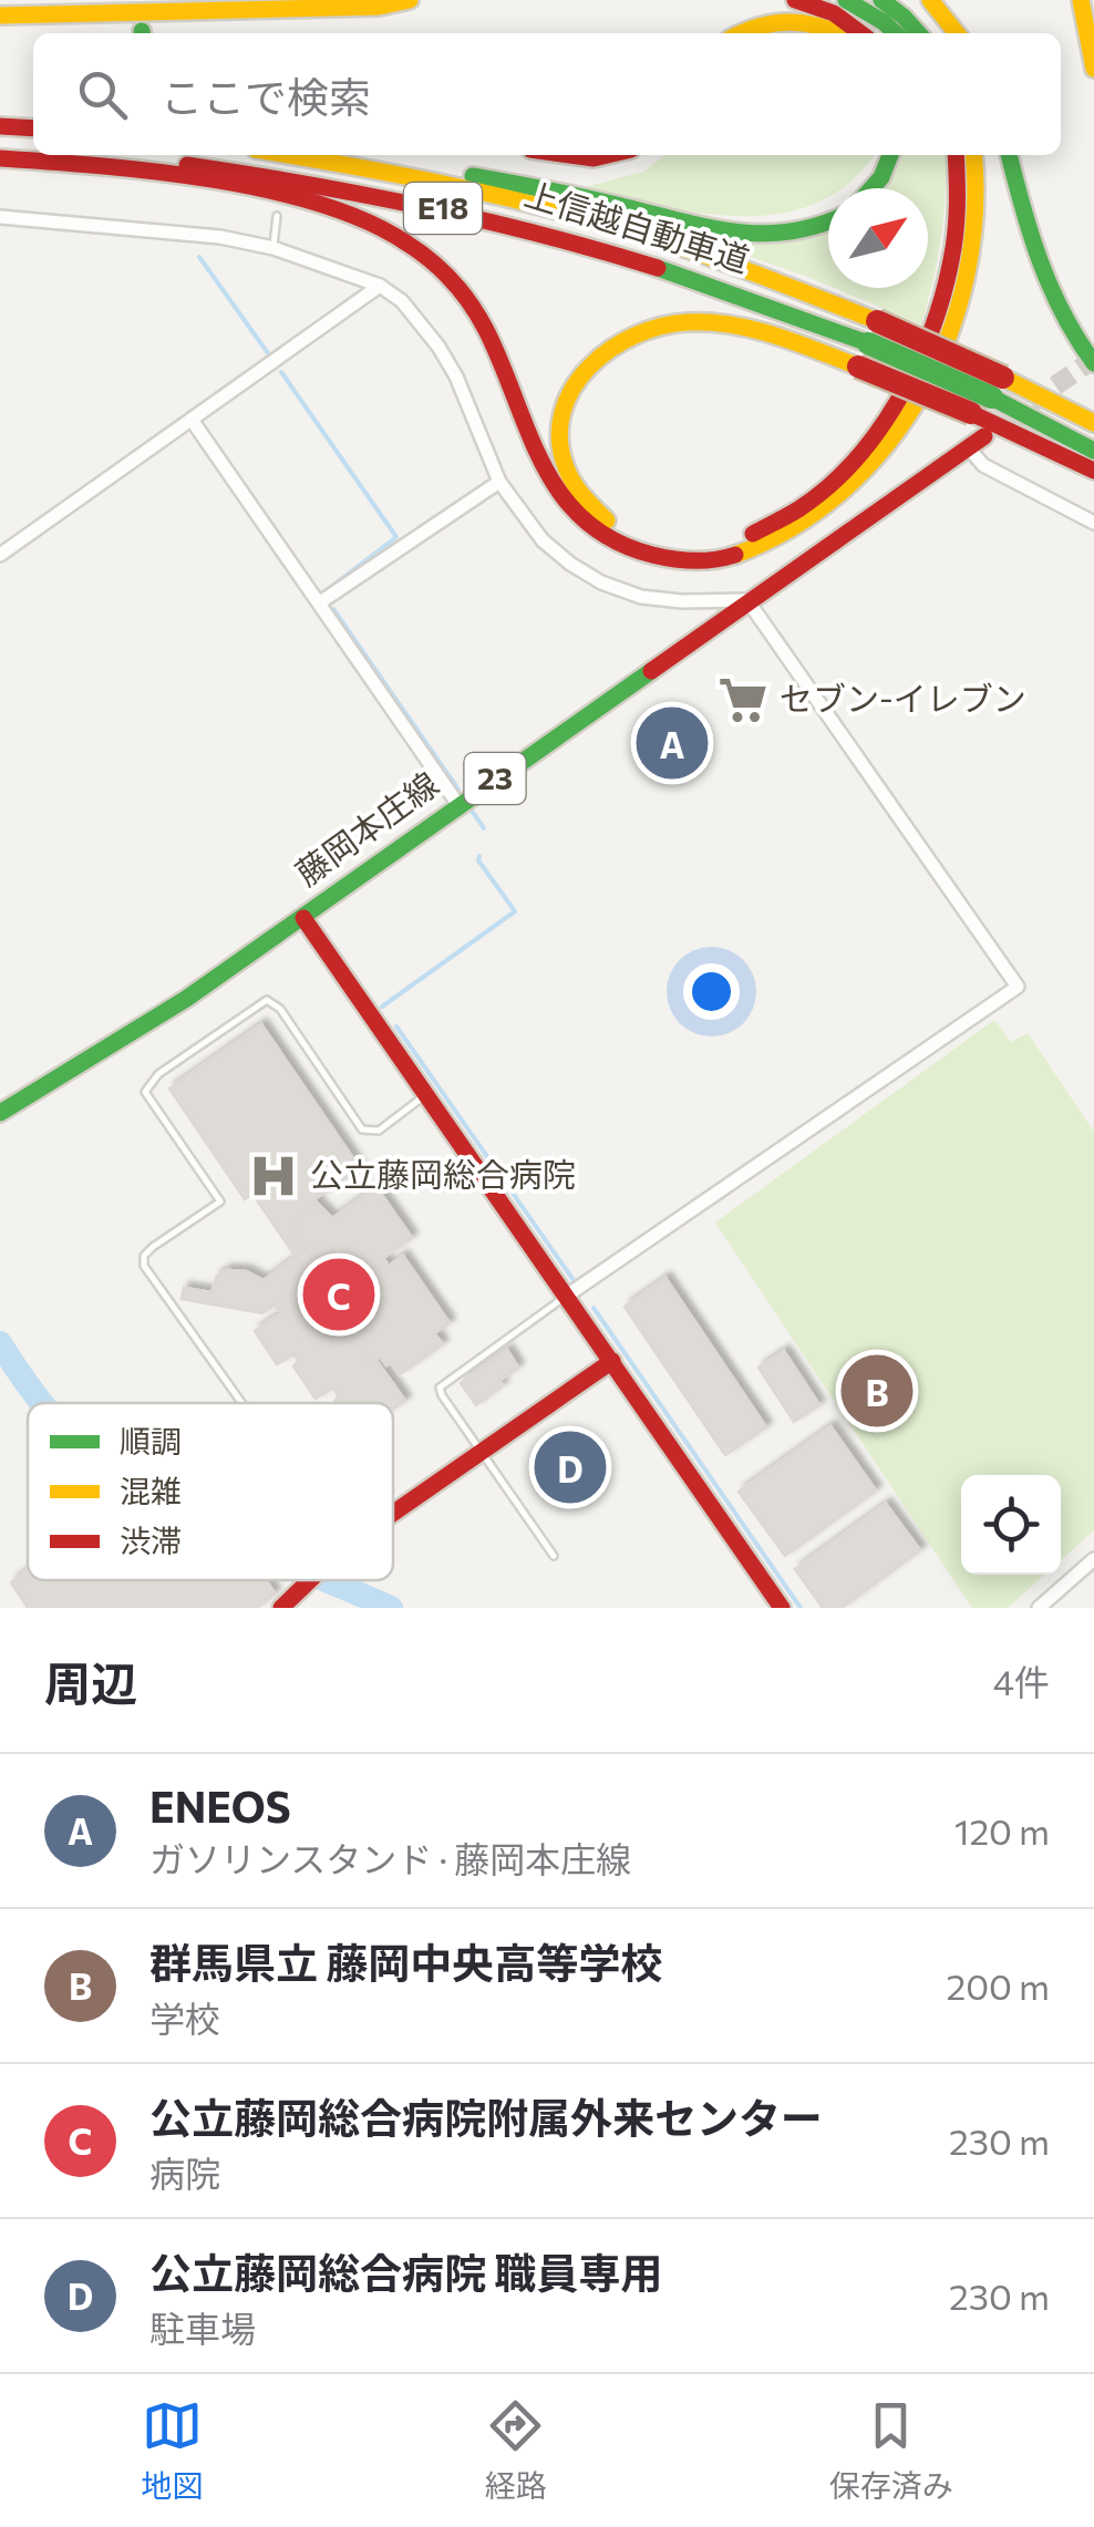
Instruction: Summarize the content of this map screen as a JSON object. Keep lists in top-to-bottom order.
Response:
{
  "streets": {
    "main road": [
      "E18",
      "上信越自動車道",
      "23",
      "藤岡本庄線"
    ]
  },
  "places": {
    "supermarket": ["セブン-イレブン"],
    "hospital": ["公立藤岡総合病院"]
  },
  "legend": ["順調", "混雑", "渋滞"],
  "north": "top right",
  "page": {
    "search": "ここで検索",
    "pins": [
      "A",
      "C",
      "B",
      "D"
    ],
    "heading": ["周辺", "4件"],
    "list": [
      {
        "mark": "A",
        "name": "ENEOS",
        "note": "ガソリンスタンド · 藤岡本庄線",
        "value": "120 m"
      },
      {
        "mark": "B",
        "name": "群馬県立 藤岡中央高等学校",
        "note": "学校",
        "value": "200 m"
      },
      {
        "mark": "C",
        "name": "公立藤岡総合病院附属外来センター",
        "note": "病院",
        "value": "230 m"
      },
      {
        "mark": "D",
        "name": "公立藤岡総合病院 職員専用",
        "note": "駐車場",
        "value": "230 m"
      }
    ],
    "nav": ["地図", "経路", "保存済み"]
  }
}
